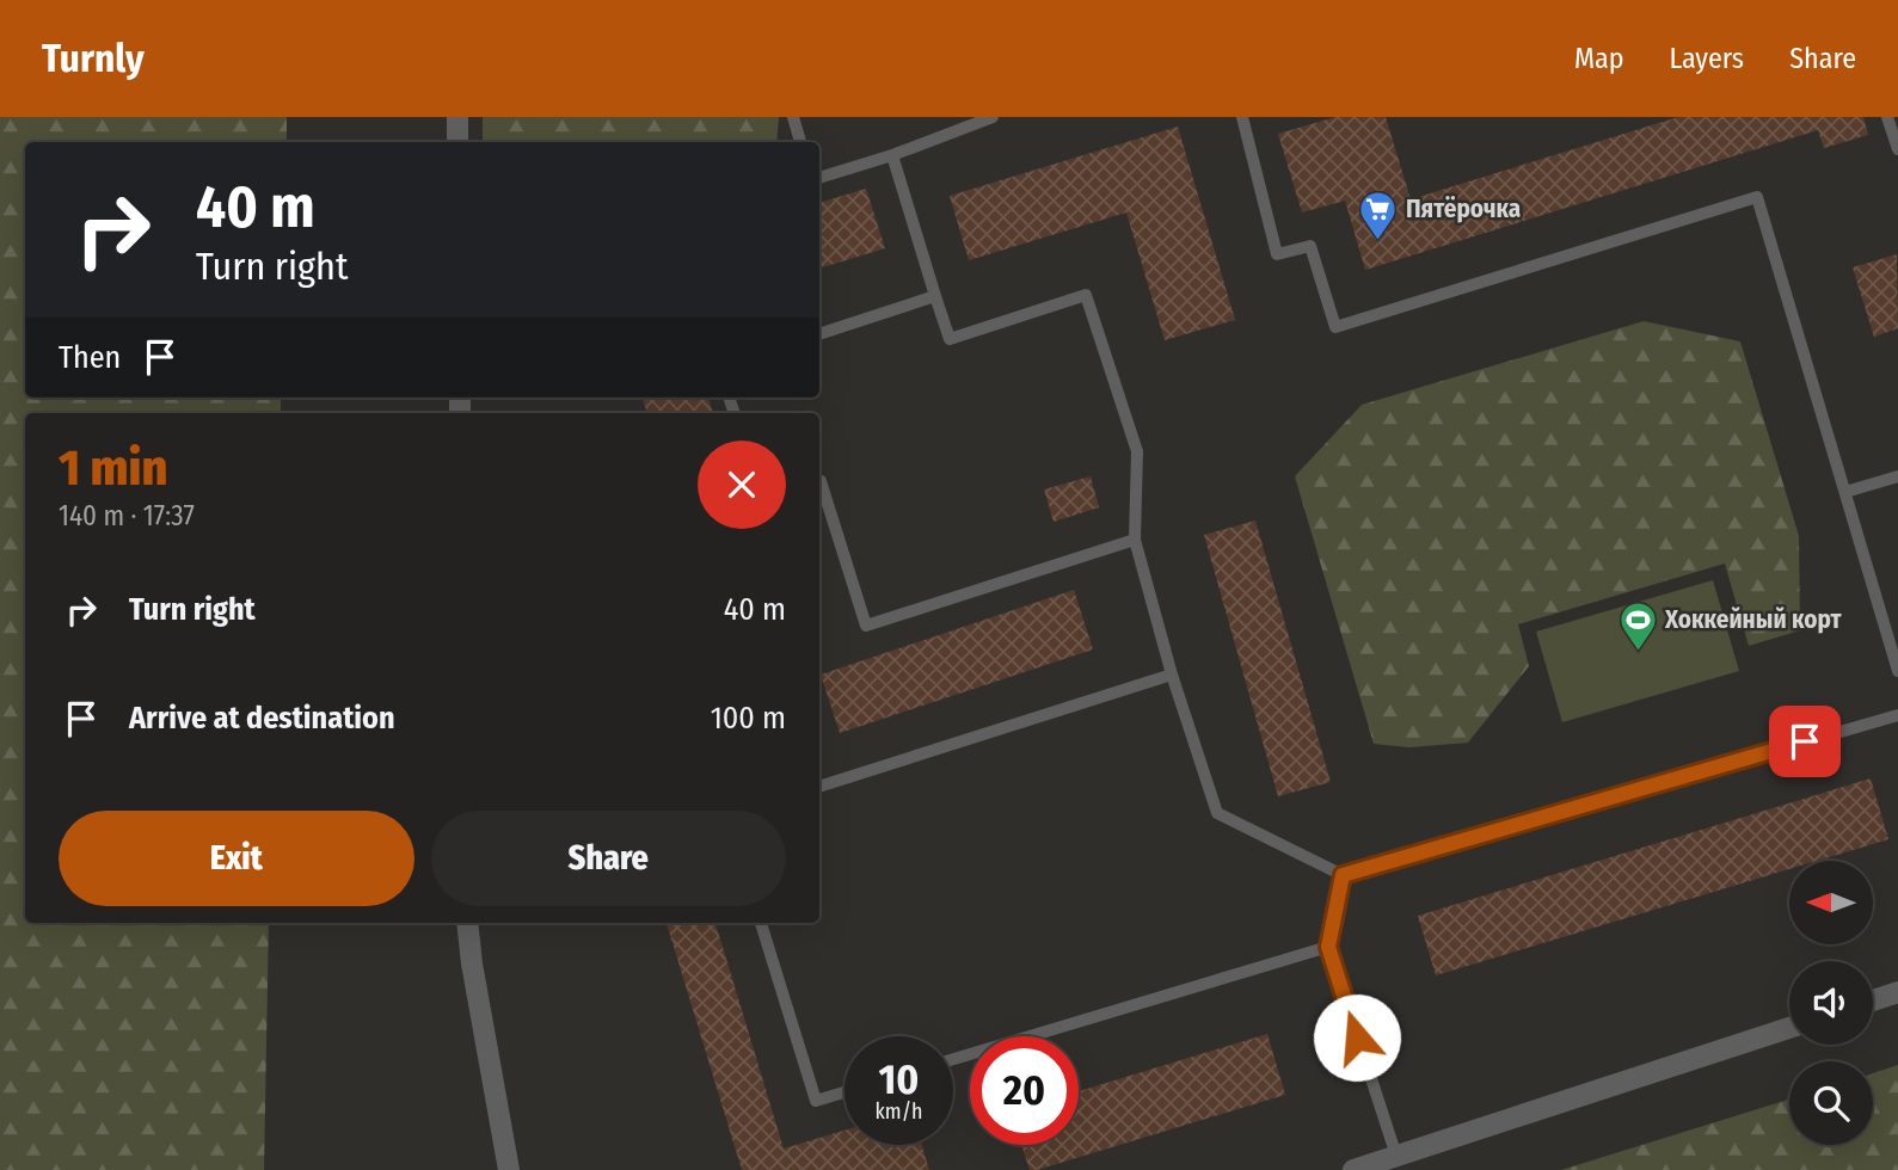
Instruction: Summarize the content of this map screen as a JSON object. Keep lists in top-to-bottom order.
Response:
{
  "places": {
    "supermarket": ["Пятёрочка"],
    "sports": ["Хоккейный корт"]
  },
  "north": "left",
  "page": {
    "header": "Turnly",
    "nav": ["Map", "Layers", "Share"],
    "turn": ["40 m", "Turn right"],
    "then": "Then",
    "heading": ["1 min", "140 m · 17:37"],
    "list": [
      {
        "name": "Turn right",
        "value": "40 m"
      },
      {
        "name": "Arrive at destination",
        "value": "100 m"
      }
    ],
    "buttons": ["Exit", "Share"],
    "speed": "10 km/h",
    "limit": "20"
  }
}
